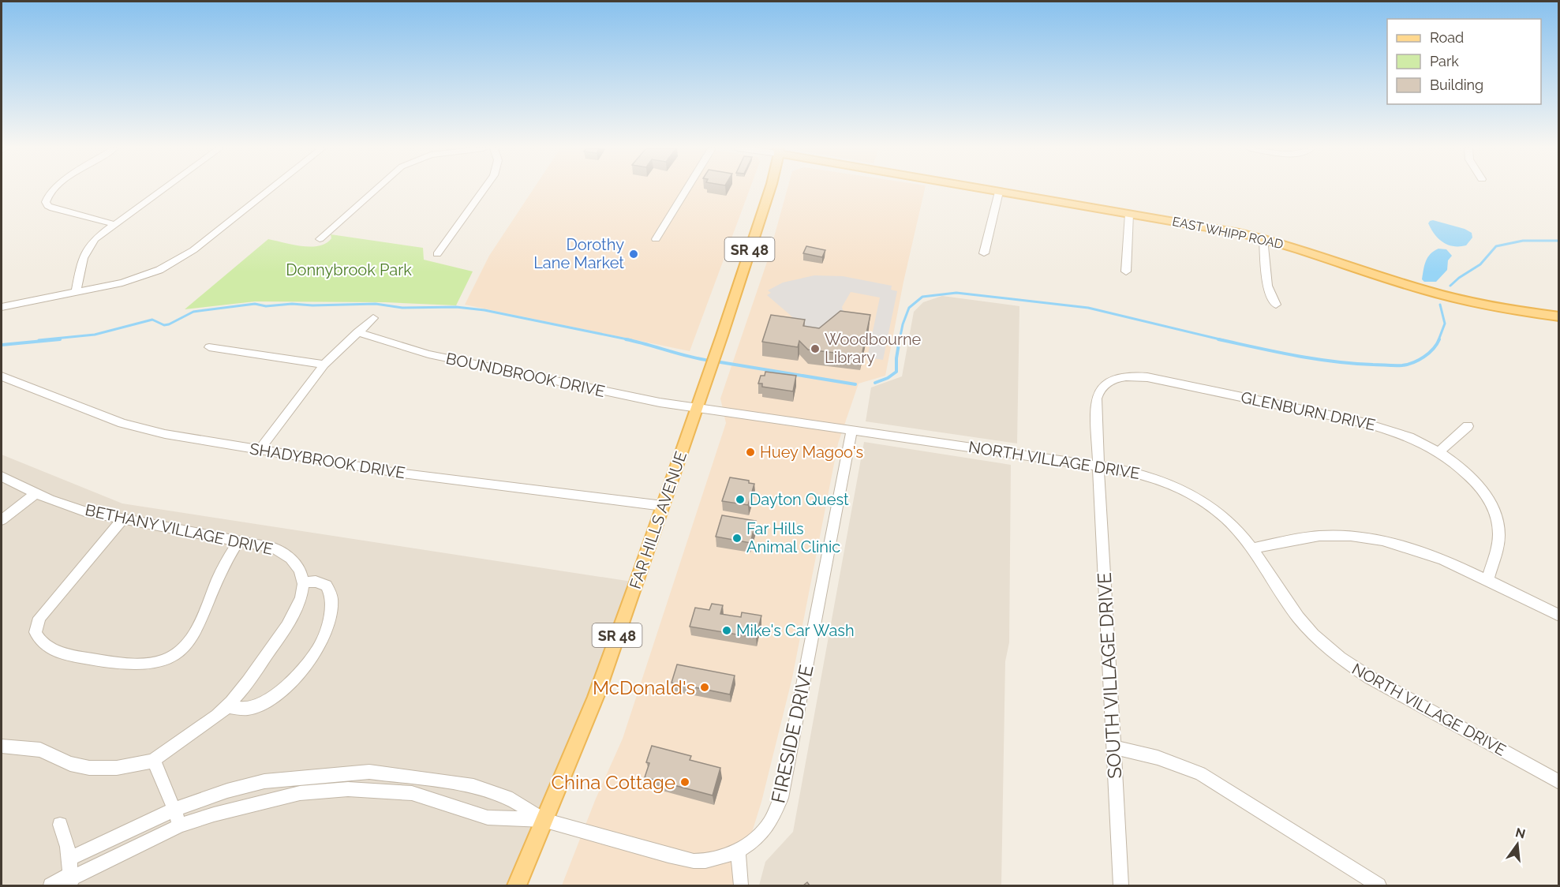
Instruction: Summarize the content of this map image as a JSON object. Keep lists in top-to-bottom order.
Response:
{
  "streets": {
    "main road": ["EAST WHIPP ROAD", "SR 48", "FAR HILLS AVENUE"],
    "street": [
      "BOUNDBROOK DRIVE",
      "GLENBURN DRIVE",
      "NORTH VILLAGE DRIVE",
      "SHADYBROOK DRIVE",
      "BETHANY VILLAGE DRIVE",
      "SOUTH VILLAGE DRIVE",
      "FIRESIDE DRIVE"
    ]
  },
  "crossings": [
    ["BOUNDBROOK DRIVE", "NORTH VILLAGE DRIVE"],
    ["BOUNDBROOK DRIVE", "FAR HILLS AVENUE"],
    ["GLENBURN DRIVE", "NORTH VILLAGE DRIVE"],
    ["GLENBURN DRIVE", "SOUTH VILLAGE DRIVE"],
    ["NORTH VILLAGE DRIVE", "FAR HILLS AVENUE"],
    ["NORTH VILLAGE DRIVE", "SOUTH VILLAGE DRIVE"],
    ["NORTH VILLAGE DRIVE", "FIRESIDE DRIVE"],
    ["SHADYBROOK DRIVE", "FAR HILLS AVENUE"],
    ["FAR HILLS AVENUE", "FIRESIDE DRIVE"]
  ],
  "parks": ["Donnybrook Park"],
  "places": [
    "Dorothy Lane Market",
    "Woodbourne Library",
    "Huey Magoo's",
    "Dayton Quest",
    "Far Hills Animal Clinic",
    "Mike's Car Wash",
    "McDonald's",
    "China Cottage"
  ],
  "legend": ["Road", "Park", "Building"],
  "north": "top"
}
